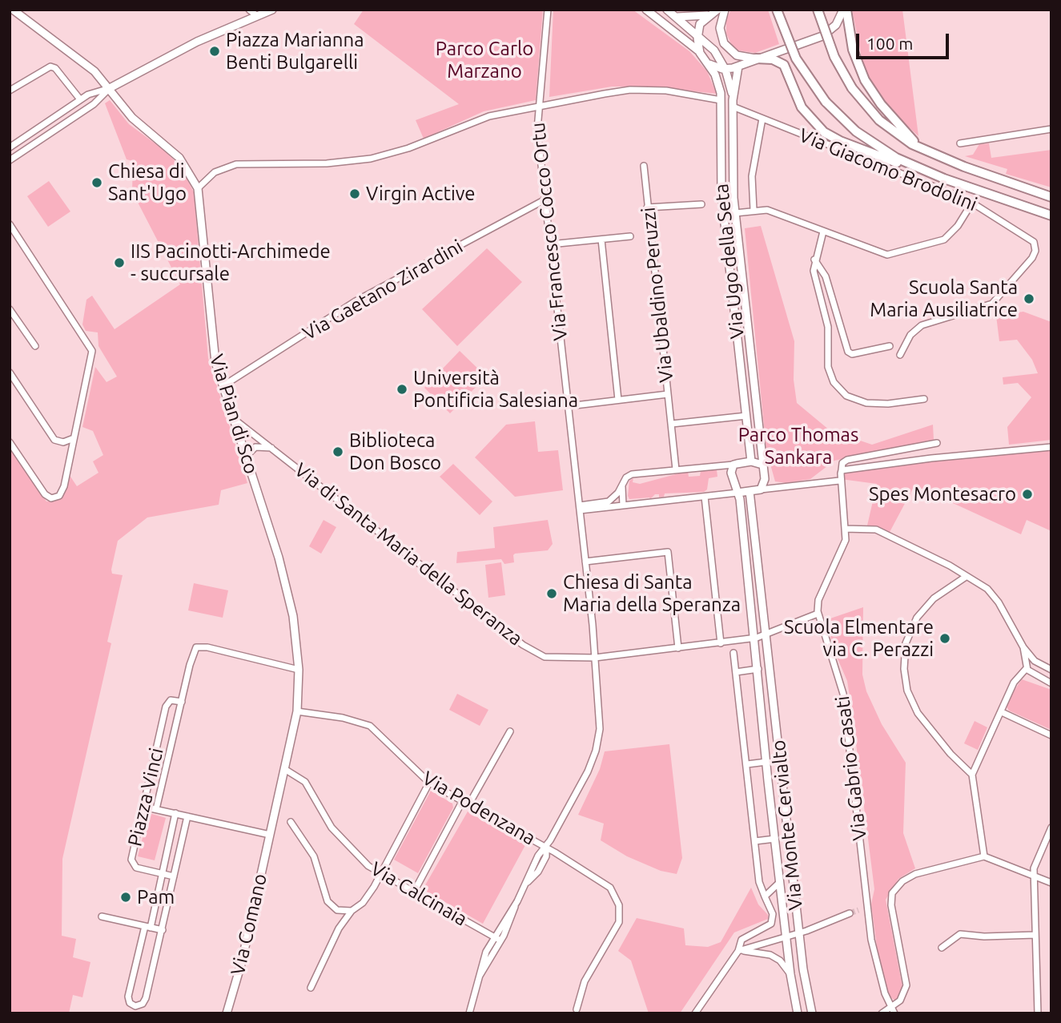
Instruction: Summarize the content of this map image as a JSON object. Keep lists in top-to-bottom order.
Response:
{
  "streets": {
    "street": [
      "Via Giacomo Brodolini",
      "Via Francesco Cocco Ortu",
      "Via Ugo della Seta",
      "Via Gaetano Zirardini",
      "Via Ubaldino Peruzzi",
      "Via Pian di Sco",
      "Via di Santa Maria della Speranza",
      "Via Gabrio Casati",
      "Piazza Vinci",
      "Via Podenzana",
      "Via Monte Cervialto",
      "Via Calcinaia",
      "Via Comano"
    ]
  },
  "crossings": [
    ["Via Giacomo Brodolini", "Via Ugo della Seta"],
    ["Via Francesco Cocco Ortu", "Via Gaetano Zirardini"],
    ["Via Francesco Cocco Ortu", "Via di Santa Maria della Speranza"],
    ["Via Francesco Cocco Ortu", "Via Podenzana"],
    ["Via Ugo della Seta", "Via Monte Cervialto"],
    ["Via Gaetano Zirardini", "Via Pian di Sco"],
    ["Via Pian di Sco", "Via di Santa Maria della Speranza"],
    ["Via Pian di Sco", "Piazza Vinci"],
    ["Via Pian di Sco", "Via Podenzana"],
    ["Via Pian di Sco", "Via Calcinaia"],
    ["Via Pian di Sco", "Via Comano"],
    ["Via di Santa Maria della Speranza", "Via Gabrio Casati"],
    ["Via di Santa Maria della Speranza", "Via Monte Cervialto"],
    ["Via Calcinaia", "Via Comano"]
  ],
  "parks": ["Parco Carlo Marzano", "Parco Thomas Sankara"],
  "places": [
    "Piazza Marianna Benti Bulgarelli",
    "Chiesa di Sant'Ugo",
    "Virgin Active",
    "IIS Pacinotti-Archimede - succursale",
    "Scuola Santa Maria Ausiliatrice",
    "Università Pontificia Salesiana",
    "Biblioteca Don Bosco",
    "Spes Montesacro",
    "Chiesa di Santa Maria della Speranza",
    "Scuola Elmentare via C. Perazzi",
    "Pam"
  ],
  "scale_bar": "100 m"
}
